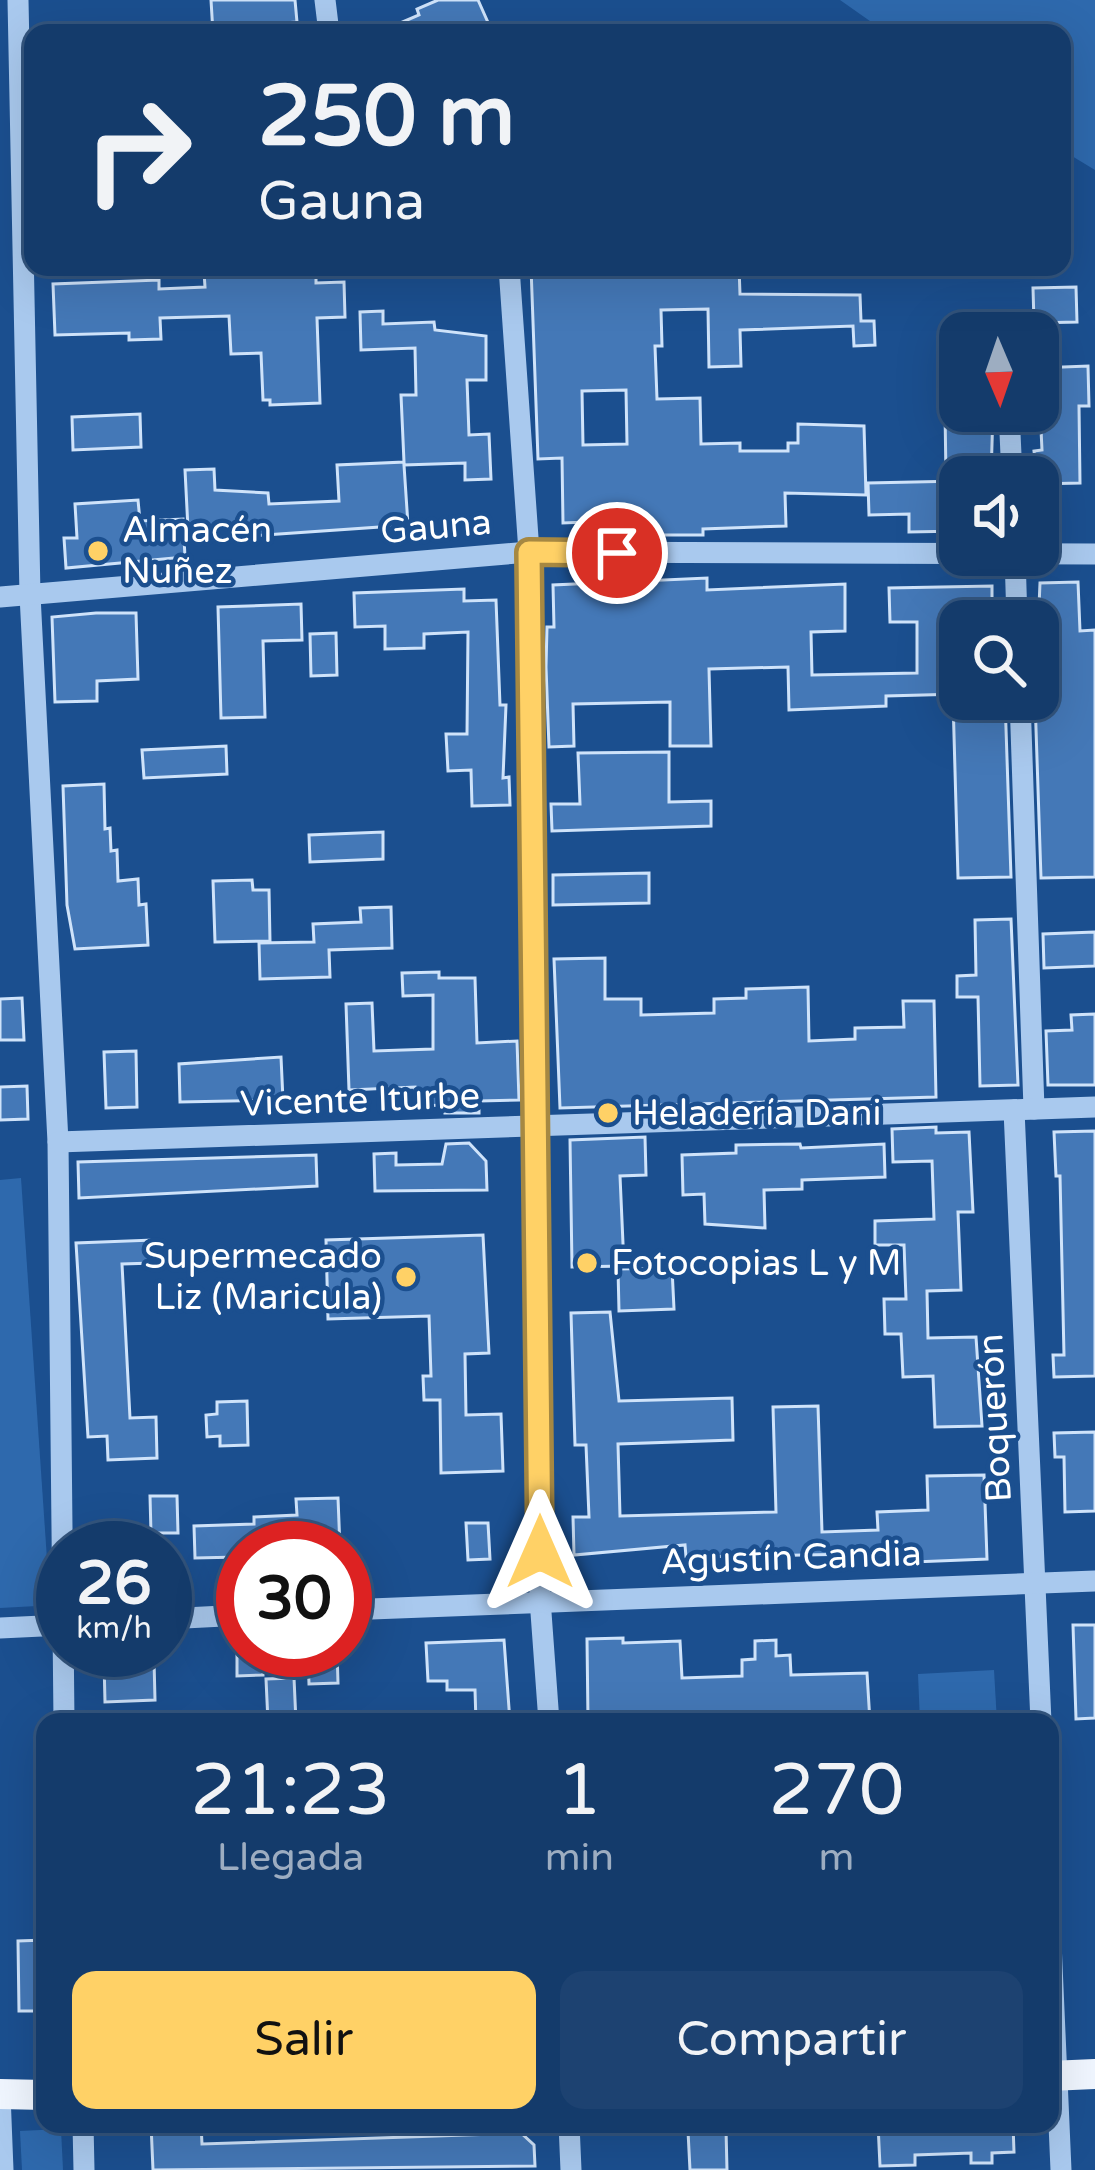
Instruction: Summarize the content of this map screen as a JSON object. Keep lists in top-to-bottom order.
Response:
{
  "streets": {
    "street": [
      "Gauna",
      "Vicente Iturbe",
      "Boquerón",
      "Agustín Candia"
    ]
  },
  "crossings": [
    ["Vicente Iturbe", "Boquerón"],
    ["Boquerón", "Agustín Candia"]
  ],
  "places": [
    "Almacén Nuñez",
    "Heladería Dani",
    "Fotocopias L y M",
    "Supermecado Liz (Maricula)"
  ],
  "north": "bottom",
  "page": {
    "turn": ["250 m", "Gauna"],
    "speed": "26 km/h",
    "limit": "30",
    "eta": [
      "21:23",
      "Llegada",
      "1",
      "min",
      "270",
      "m"
    ],
    "buttons": ["Salir", "Compartir"]
  }
}
